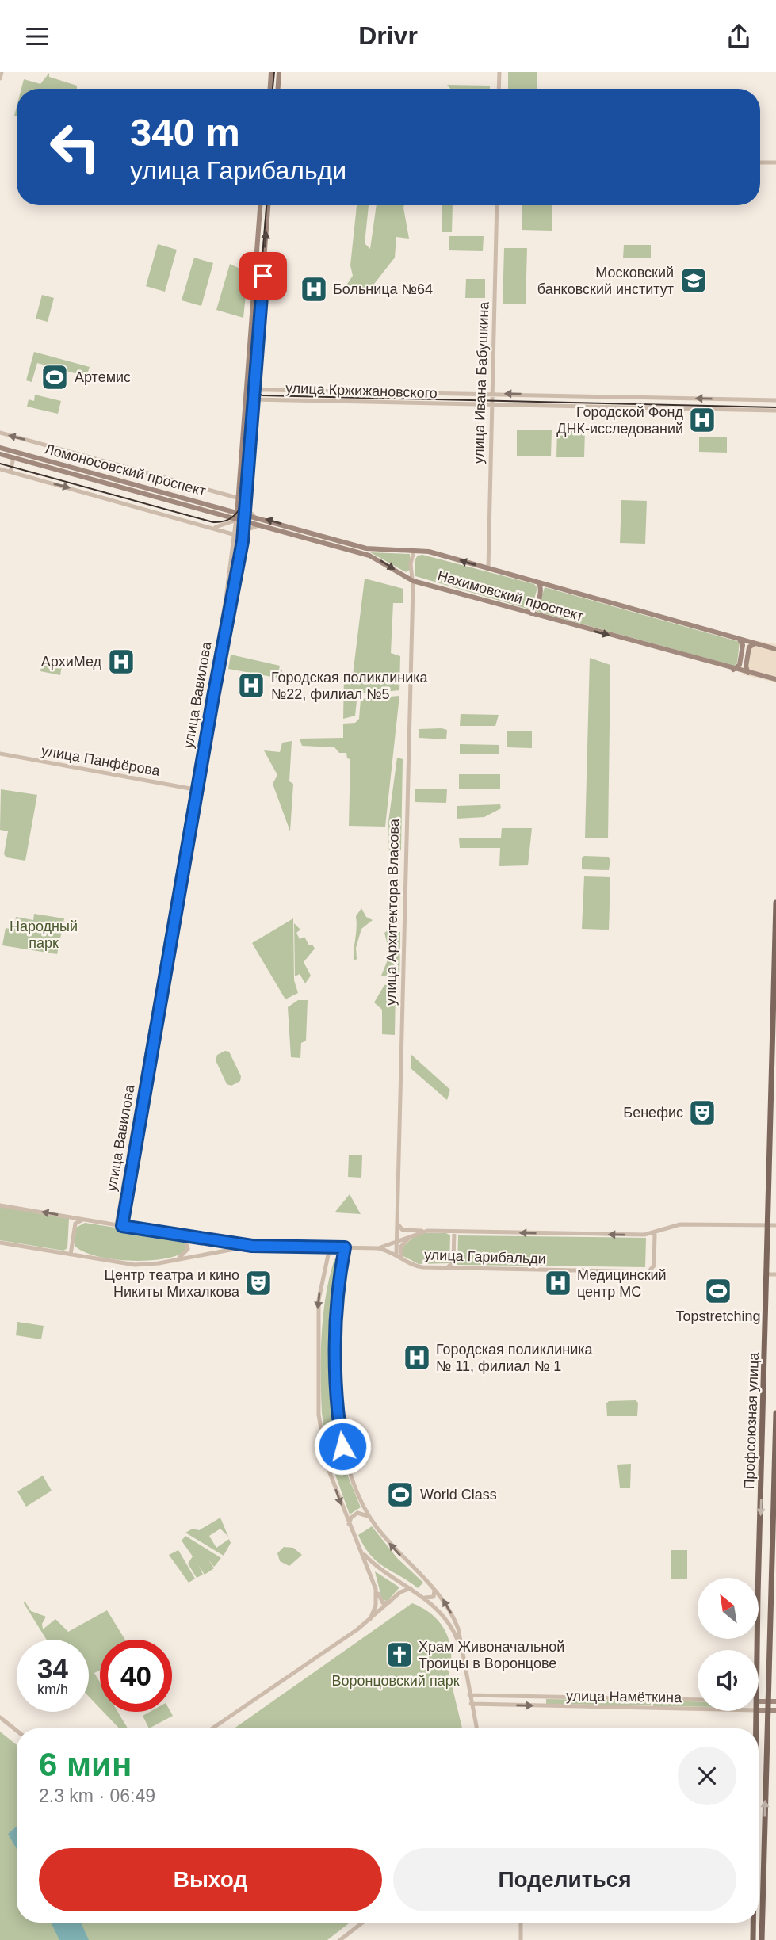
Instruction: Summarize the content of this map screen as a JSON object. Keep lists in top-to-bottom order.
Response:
{
  "streets": {
    "main road": [
      "Ломоносовский проспект",
      "Нахимовский проспект",
      "улица Вавилова",
      "Профсоюзная улица",
      "улица Намёткина"
    ],
    "street": [
      "улица Ивана Бабушкина",
      "улица Кржижановского",
      "улица Панфёрова",
      "улица Архитектора Власова",
      "улица Гарибальди"
    ]
  },
  "crossings": [
    ["улица Ивана Бабушкина", "улица Кржижановского"],
    ["улица Ивана Бабушкина", "Нахимовский проспект"],
    ["улица Кржижановского", "улица Вавилова"],
    ["Ломоносовский проспект", "Нахимовский проспект"],
    ["Ломоносовский проспект", "улица Вавилова"],
    ["Нахимовский проспект", "улица Вавилова"],
    ["Нахимовский проспект", "улица Архитектора Власова"],
    ["улица Вавилова", "улица Панфёрова"],
    ["улица Вавилова", "улица Гарибальди"],
    ["улица Архитектора Власова", "улица Гарибальди"],
    ["улица Гарибальди", "Профсоюзная улица"],
    ["Профсоюзная улица", "улица Намёткина"]
  ],
  "parks": ["Народный парк", "Воронцовский парк"],
  "places": {
    "school or university": ["Московский банковский институт"],
    "hospital": [
      "Больница №64",
      "Городской Фонд ДНК-исследований",
      "АрхиМед",
      "Городская поликлиника №22, филиал №5",
      "Медицинский центр МС",
      "Городская поликлиника № 11, филиал № 1"
    ],
    "sports": ["Артемис", "Topstretching", "World Class"],
    "theatre": ["Бенефис", "Центр театра и кино Никиты Михалкова"],
    "church": ["Храм Живоначальной Троицы в Воронцове"]
  },
  "north": "top left",
  "page": {
    "header": "Drivr",
    "turn": ["340 m", "улица Гарибальди"],
    "speed": "34 km/h",
    "limit": "40",
    "heading": ["6 мин", "2.3 km · 06:49"],
    "buttons": ["Выход", "Поделиться"]
  }
}
